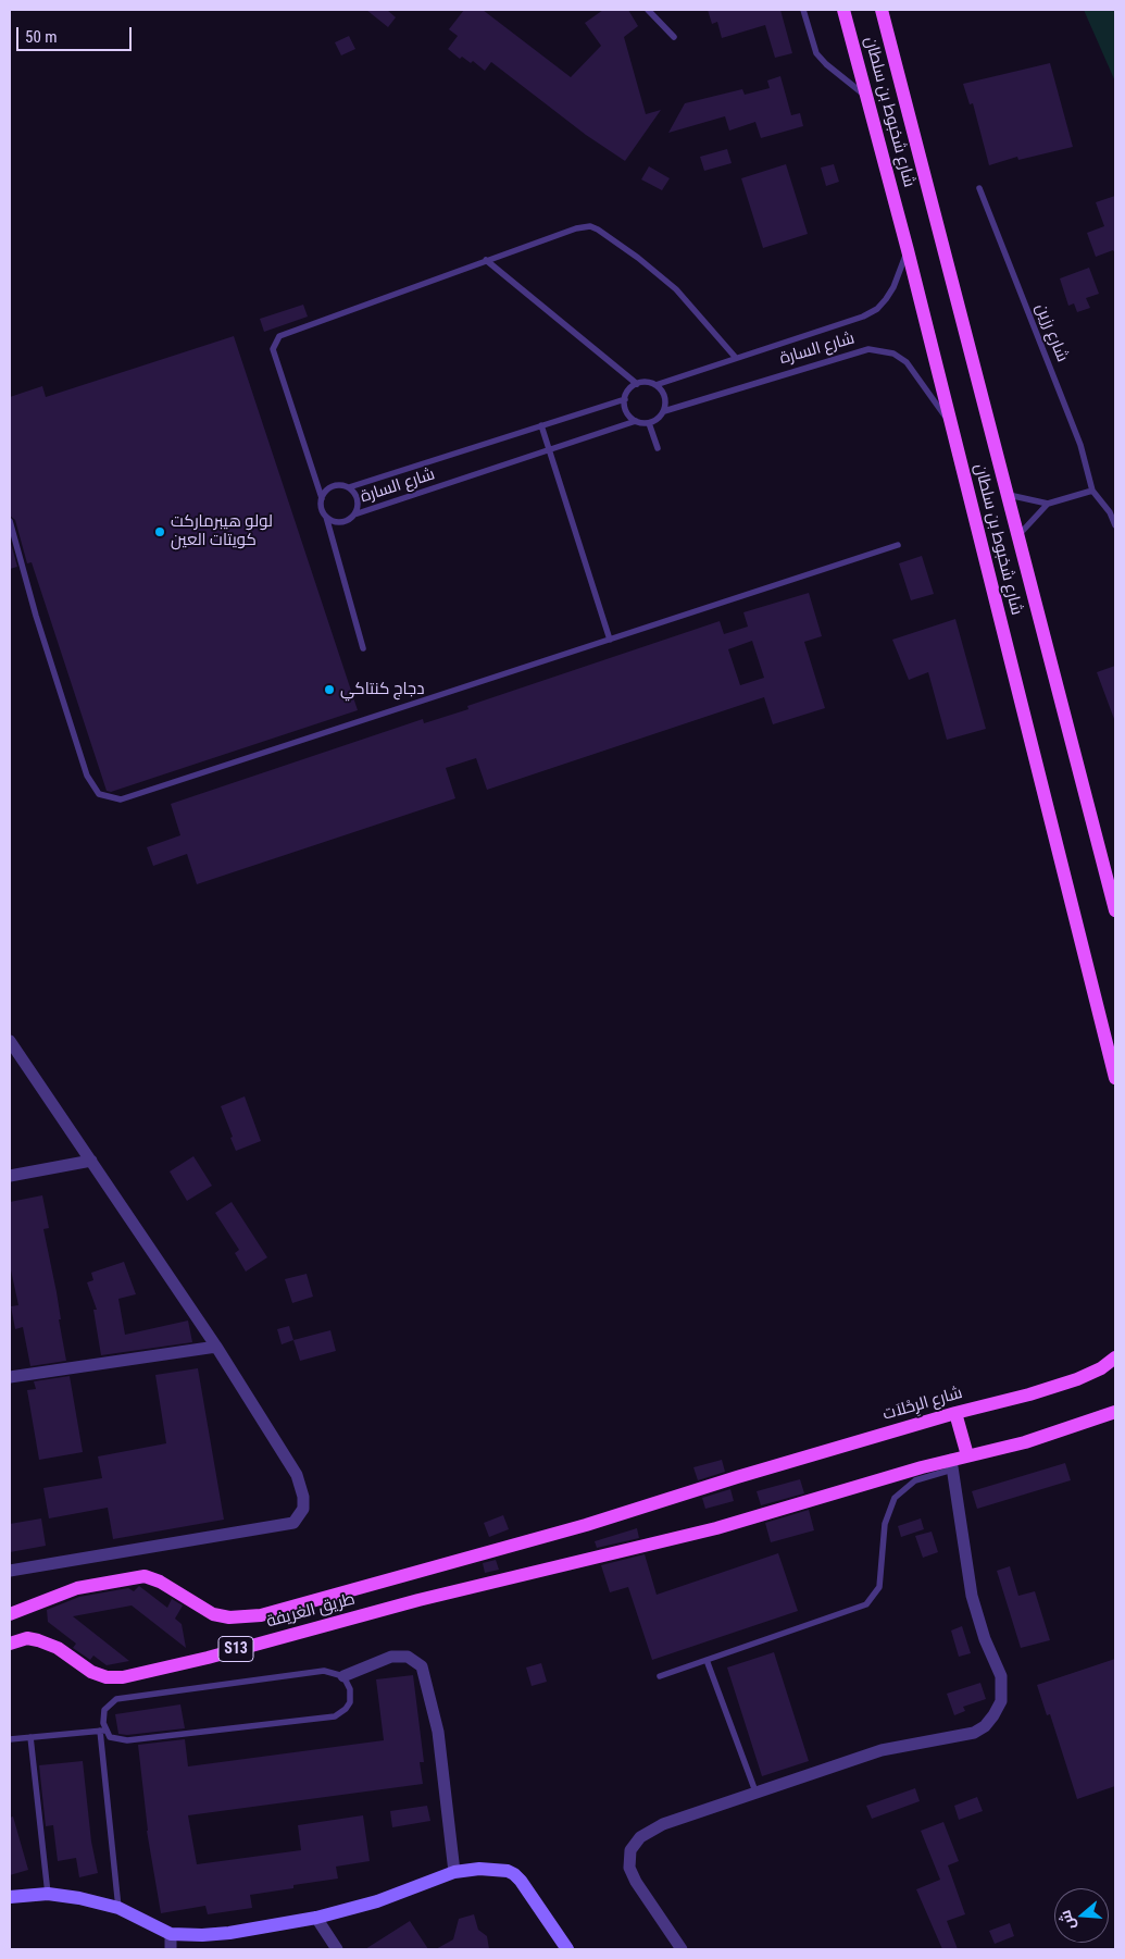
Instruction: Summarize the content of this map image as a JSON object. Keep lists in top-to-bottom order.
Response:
{
  "streets": {
    "main road": [
      "شارع شخبوط بن سلطان",
      "شارع الرِحْلاَت",
      "طريق الغريفة",
      "S13"
    ],
    "lane": ["شارع رزين", "شارع السارة"]
  },
  "crossings": [
    ["شارع شخبوط بن سلطان", "شارع السارة"],
    ["شارع الرِحْلاَت", "طريق الغريفة"]
  ],
  "places": ["لولو هيبرماركت كويتات العين", "دجاج كنتاكي"],
  "scale_bar": "50 m",
  "north": "left"
}
